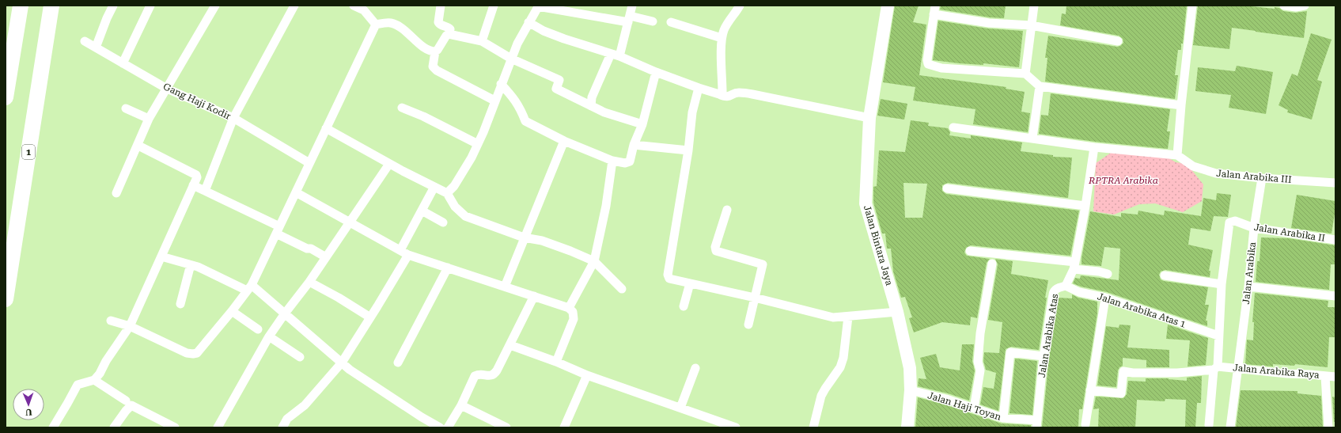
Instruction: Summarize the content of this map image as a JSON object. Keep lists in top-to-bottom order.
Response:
{
  "streets": {
    "highway": ["1"],
    "street": [
      "Gang Haji Kodir",
      "Jalan Arabika III",
      "Jalan Arabika II",
      "Jalan Bintara Jaya",
      "Jalan Arabika",
      "Jalan Arabika Atas 1",
      "Jalan Arabika Atas",
      "Jalan Arabika Raya",
      "Jalan Haji Toyan"
    ]
  },
  "crossings": [
    ["Jalan Arabika III", "Jalan Arabika"],
    ["Jalan Arabika III", "Jalan Arabika Atas"],
    ["Jalan Arabika II", "Jalan Arabika"],
    ["Jalan Bintara Jaya", "Jalan Haji Toyan"],
    ["Jalan Arabika", "Jalan Arabika Raya"],
    ["Jalan Arabika Atas 1", "Jalan Arabika Atas"],
    ["Jalan Arabika Atas", "Jalan Haji Toyan"]
  ],
  "parks": ["RPTRA Arabika"],
  "north": "bottom"
}
